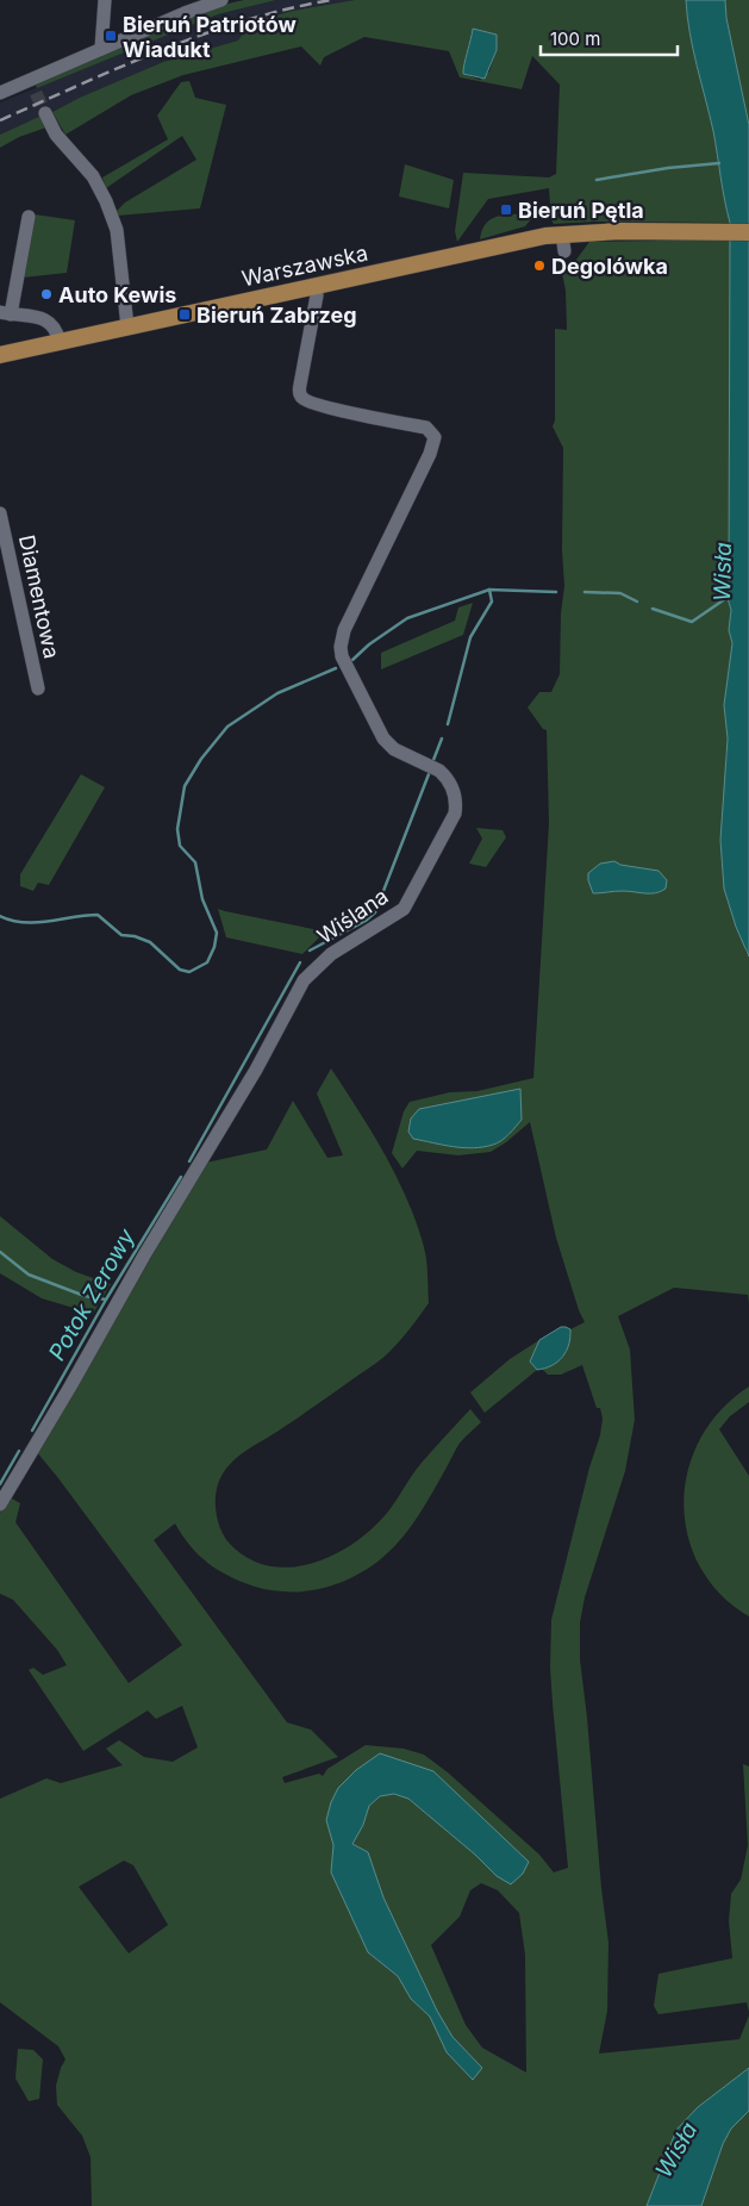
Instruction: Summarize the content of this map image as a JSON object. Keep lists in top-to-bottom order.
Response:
{
  "streets": {
    "main road": ["Warszawska"],
    "street": ["Diamentowa", "Wiślana"]
  },
  "crossings": [
    ["Warszawska", "Wiślana"]
  ],
  "water": ["Wisła", "Potok Zerowy"],
  "places": {
    "transit": ["Bieruń Patriotów Wiadukt", "Bieruń Pętla", "Bieruń Zabrzeg"],
    "other": ["Degolówka", "Auto Kewis"]
  },
  "scale_bar": "100 m"
}
